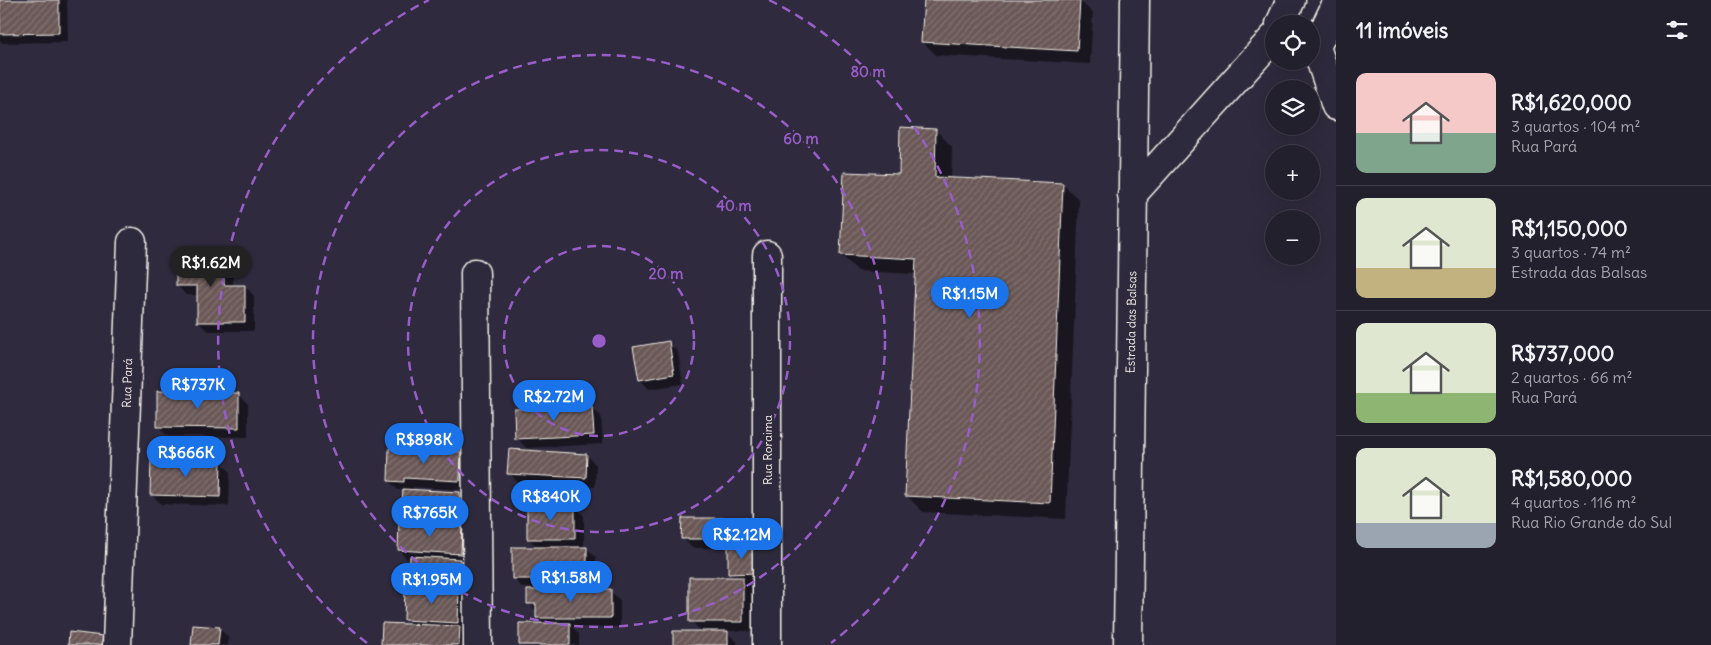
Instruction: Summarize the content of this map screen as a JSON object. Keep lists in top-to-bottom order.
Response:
{
  "streets": {
    "street": ["Estrada das Balsas", "Rua Pará", "Rua Roraima"]
  },
  "page": {
    "heading": "11 imóveis",
    "map_buttons": ["+", "−"],
    "list": [
      {
        "name": "R$1,620,000",
        "note": "3 quartos · 104 m² · Rua Pará"
      },
      {
        "name": "R$1,150,000",
        "note": "3 quartos · 74 m² · Estrada das Balsas"
      },
      {
        "name": "R$737,000",
        "note": "2 quartos · 66 m² · Rua Pará"
      },
      {
        "name": "R$1,580,000",
        "note": "4 quartos · 116 m² · Rua Rio Grande do Sul"
      }
    ],
    "price": [
      "R$1.62M",
      "R$1.15M",
      "R$737K",
      "R$2.72M",
      "R$898K",
      "R$666K",
      "R$840K",
      "R$765K",
      "R$2.12M",
      "R$1.58M",
      "R$1.95M"
    ]
  },
  "rings": [
    "80 m",
    "60 m",
    "40 m",
    "20 m"
  ]
}
